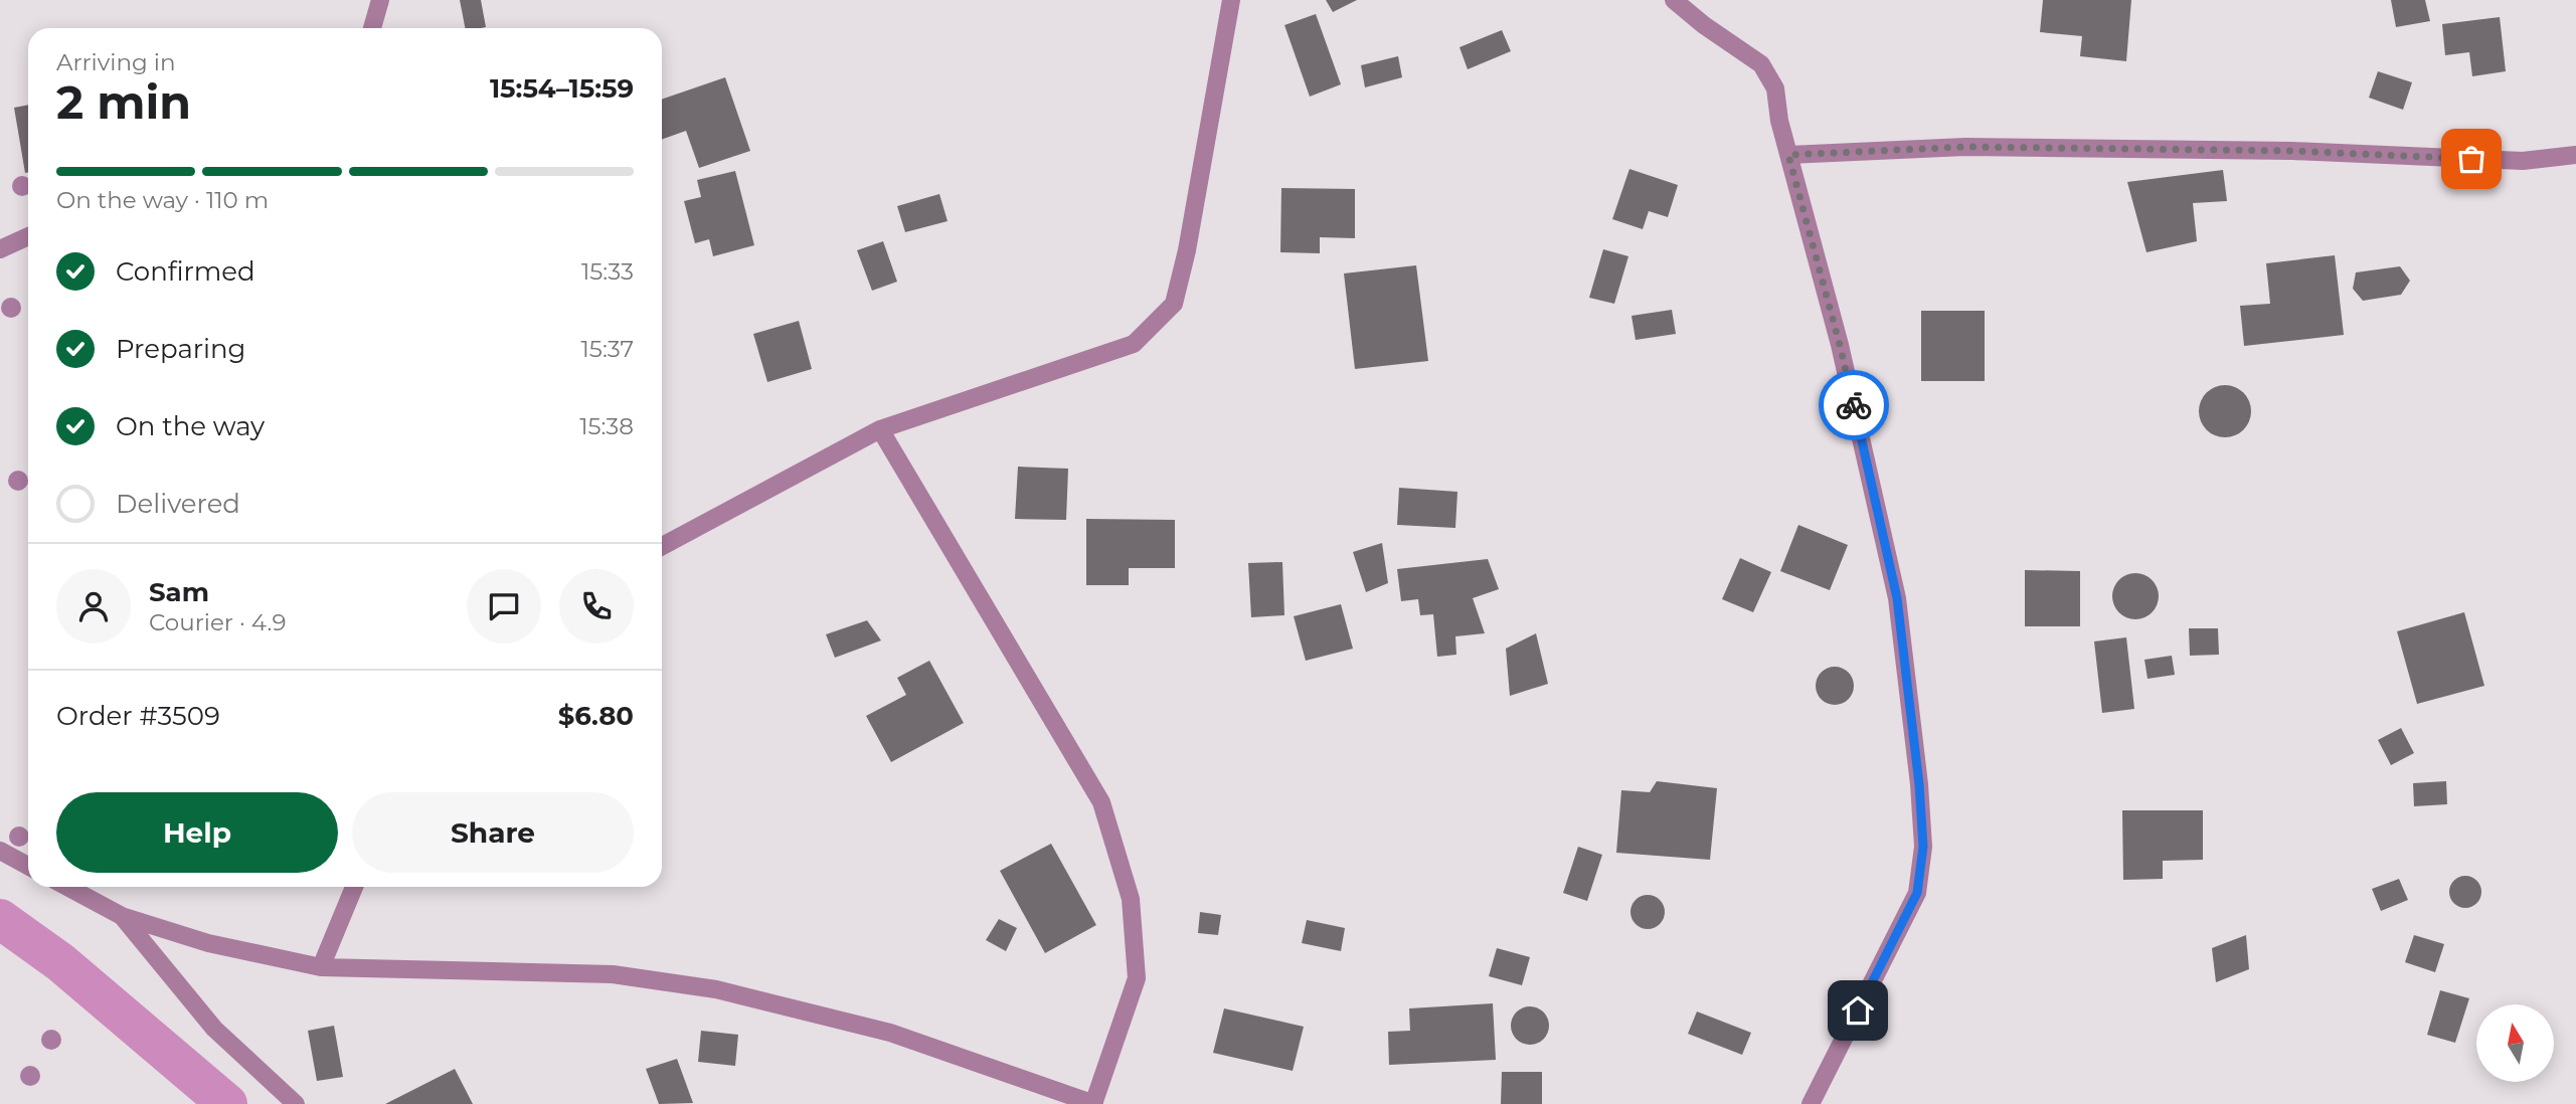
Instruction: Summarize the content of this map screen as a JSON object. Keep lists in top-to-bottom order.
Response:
{
  "north": "top",
  "page": {
    "heading": ["2 min", "Arriving in", "15:54–15:59"],
    "panel": [
      "Sam",
      "Courier · 4.9",
      "Order #3509",
      "$6.80"
    ],
    "bar": "On the way · 110 m",
    "list": [
      ["Confirmed", "15:33"],
      ["Preparing", "15:37"],
      ["On the way", "15:38"],
      "Delivered"
    ],
    "buttons": ["Help", "Share"]
  }
}
